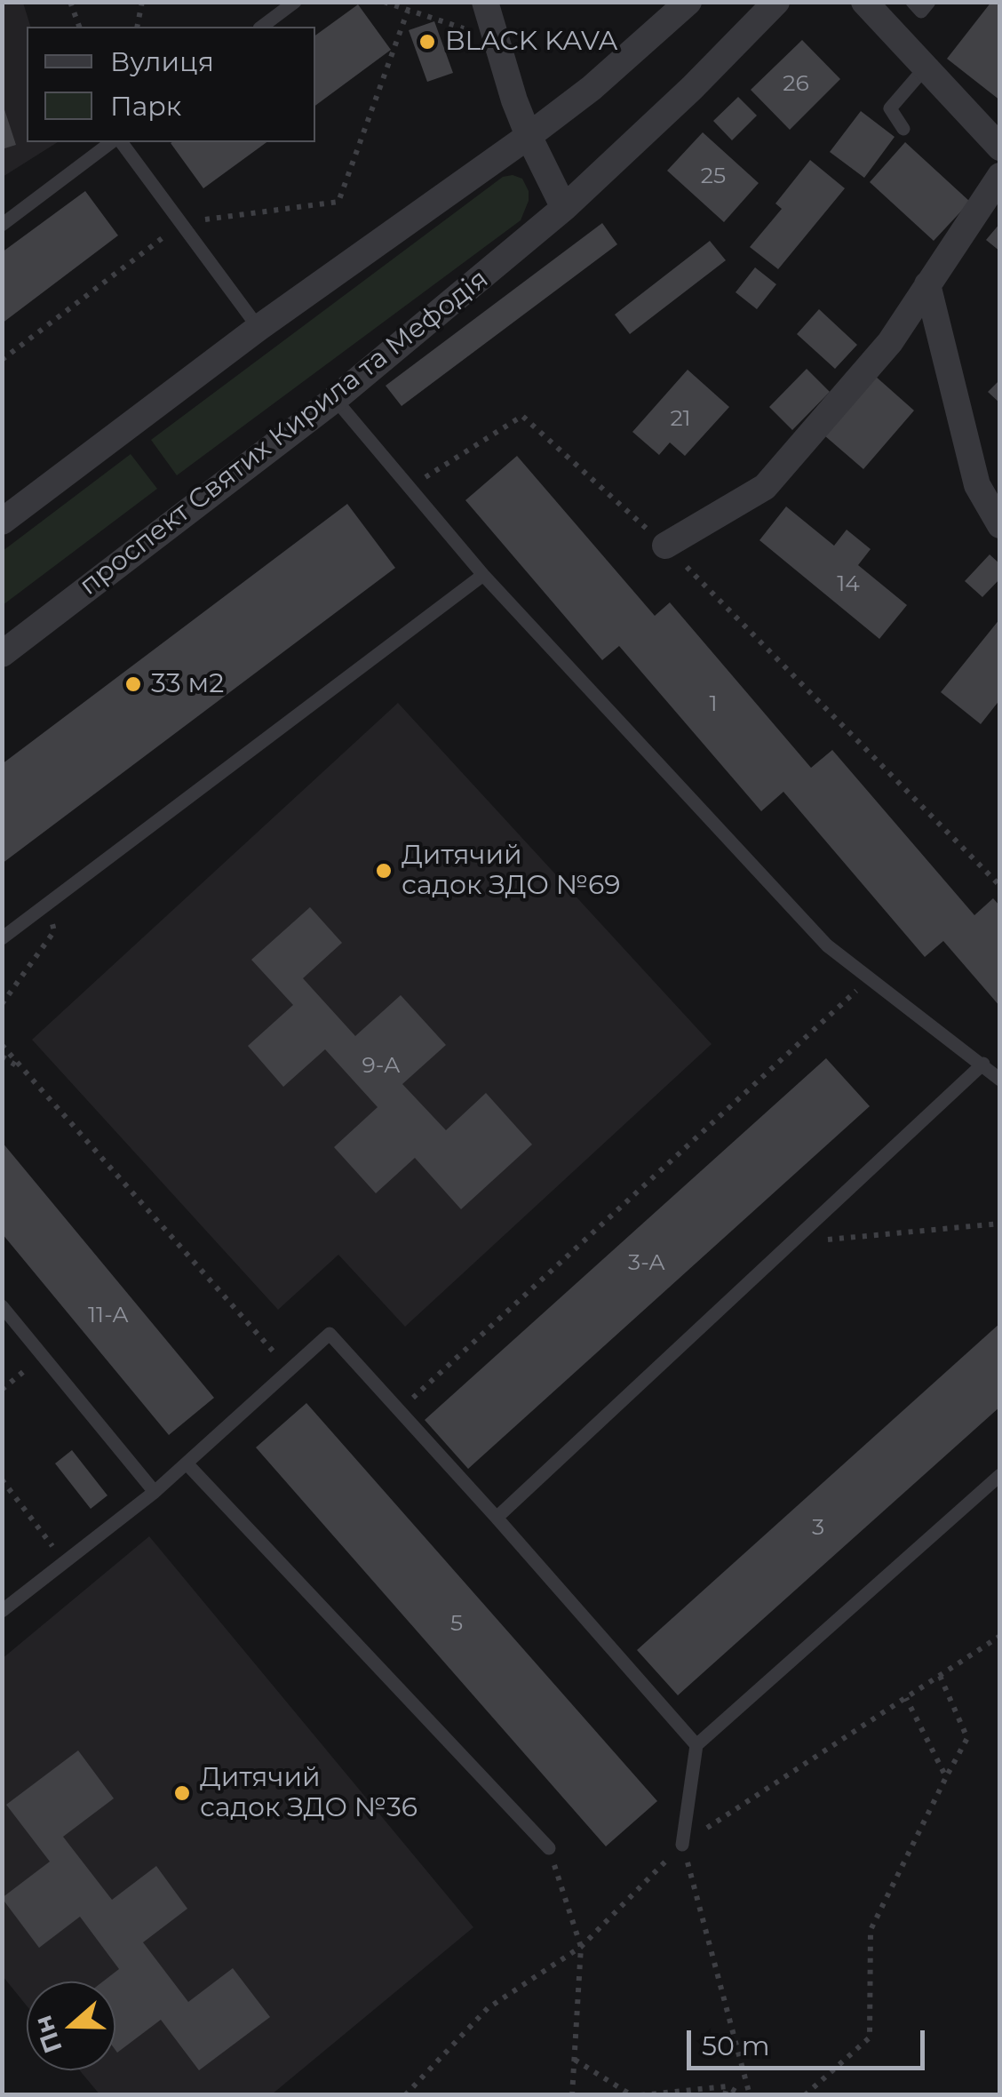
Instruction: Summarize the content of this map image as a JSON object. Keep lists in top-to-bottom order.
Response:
{
  "streets": {
    "street": ["проспект Святих Кирила та Мефодія"]
  },
  "places": [
    "BLACK KAVA",
    "33 м2",
    "Дитячий садок ЗДО №69",
    "Дитячий садок ЗДО №36"
  ],
  "house_numbers": [
    "26",
    "25",
    "21",
    "14",
    "1",
    "9-А",
    "3-А",
    "11-А",
    "3",
    "5"
  ],
  "legend": ["Вулиця", "Парк"],
  "scale_bar": "50 m",
  "north": "left"
}
